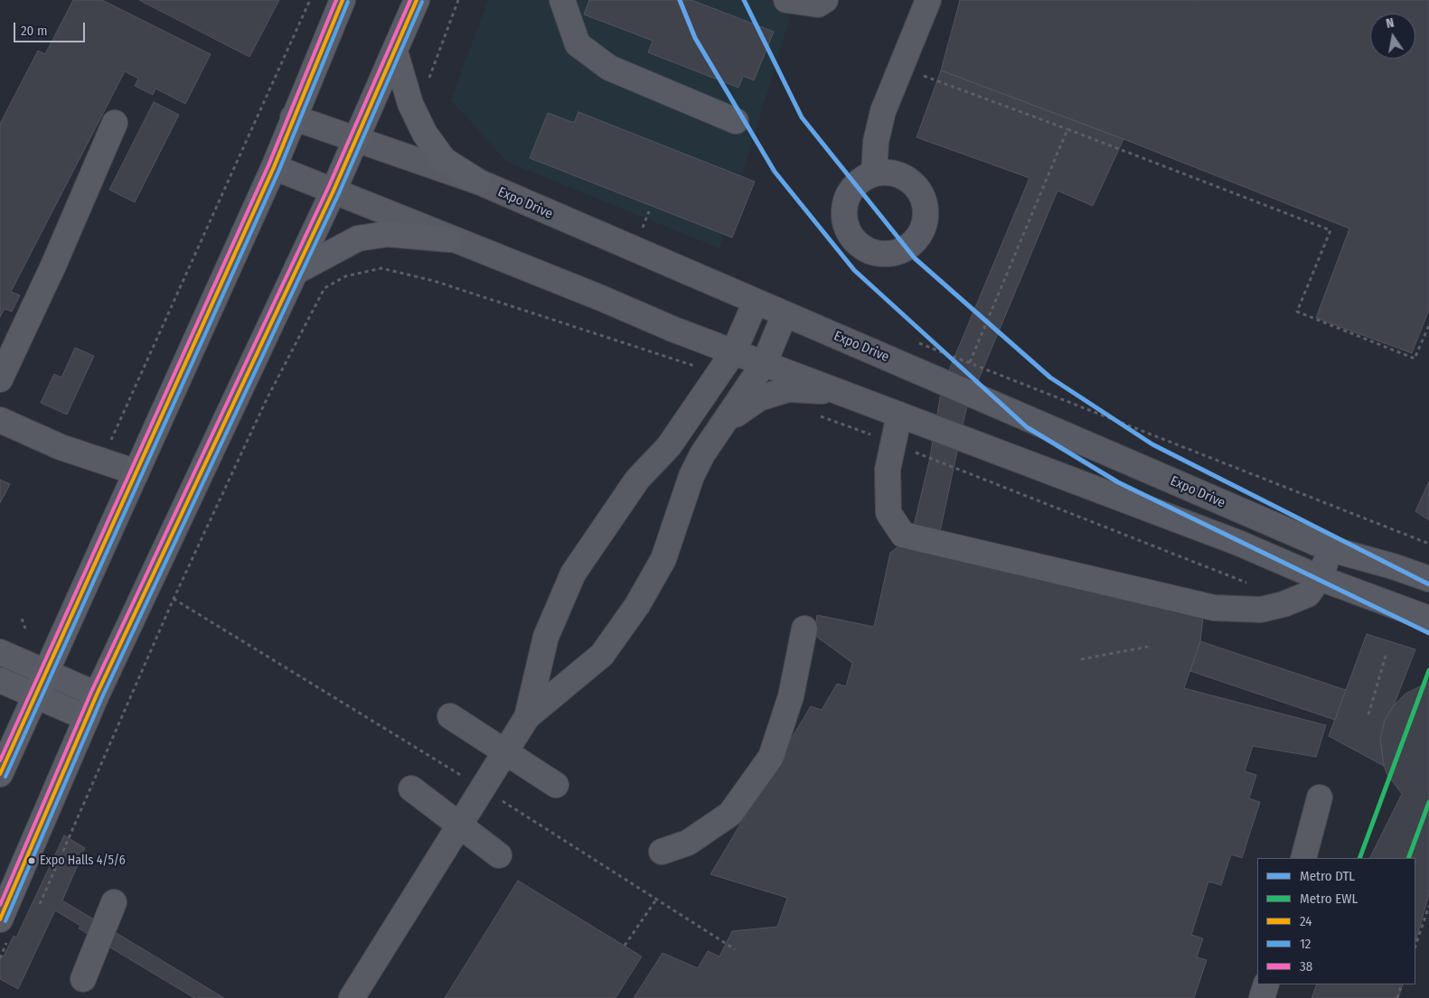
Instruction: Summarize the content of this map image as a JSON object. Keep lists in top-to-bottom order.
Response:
{
  "streets": {
    "street": ["Expo Drive"]
  },
  "places": ["Expo Halls 4/5/6"],
  "lines": [
    "metro line DTL",
    "transit line 24",
    "transit line 38",
    "transit line 12",
    "metro line EWL"
  ],
  "legend": [
    "Metro DTL",
    "Metro EWL",
    "24",
    "12",
    "38"
  ],
  "scale_bar": "20 m",
  "north": "top"
}
